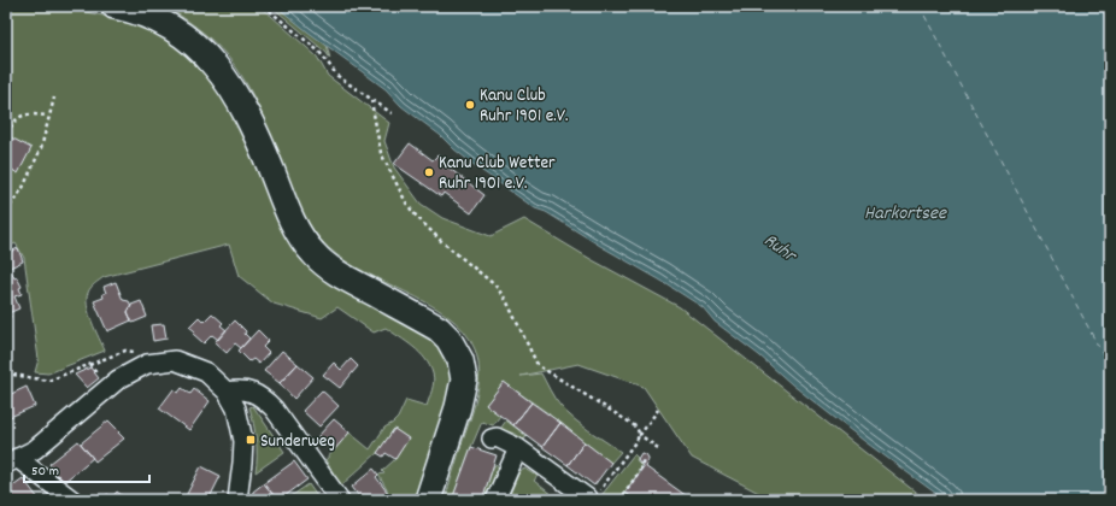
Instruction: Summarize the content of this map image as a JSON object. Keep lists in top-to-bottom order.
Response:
{
  "water": ["Harkortsee", "Ruhr"],
  "places": {
    "other": ["Kanu Club Ruhr 1901 e.V.", "Kanu Club Wetter Ruhr 1901 e.V."],
    "transit": ["Sunderweg"]
  },
  "scale_bar": "50 m"
}
